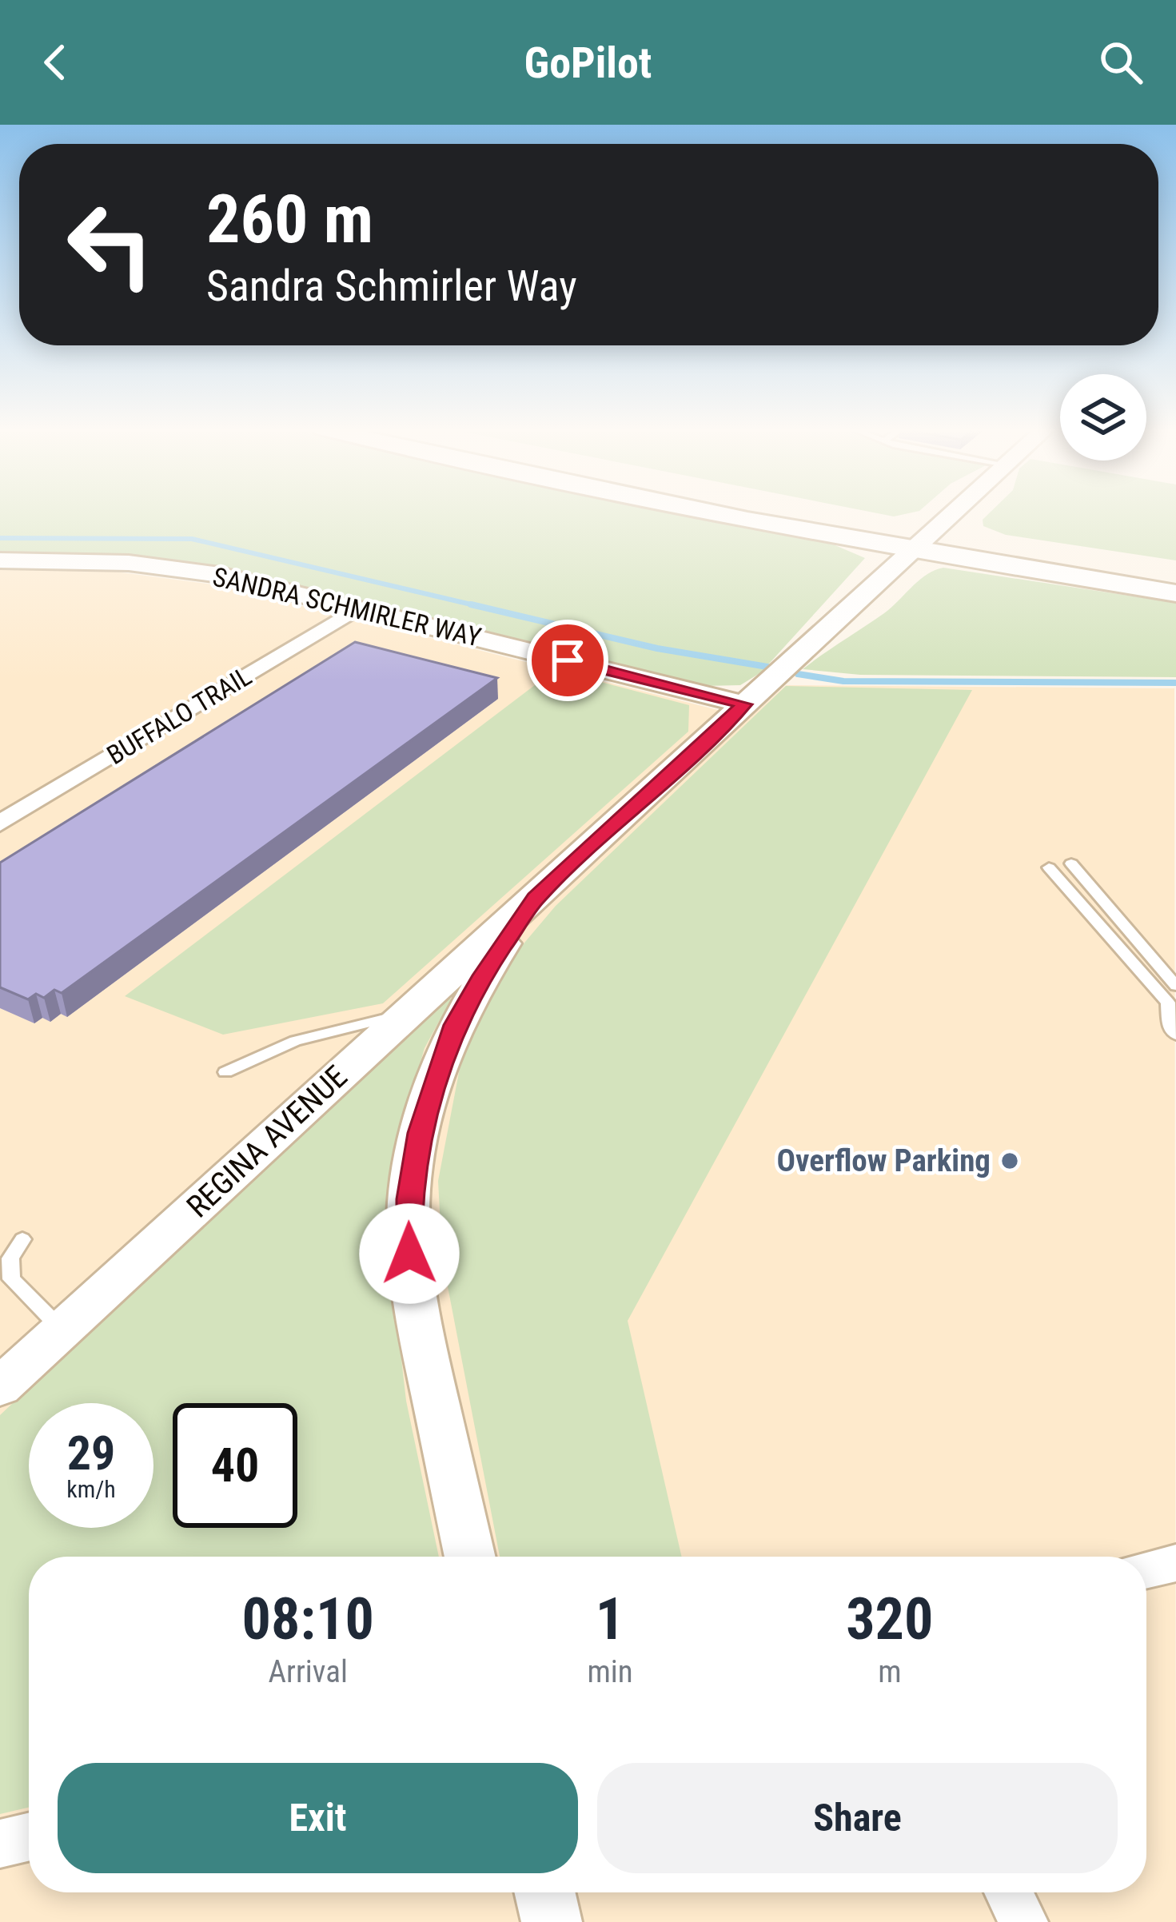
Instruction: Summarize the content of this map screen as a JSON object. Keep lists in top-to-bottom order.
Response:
{
  "streets": {
    "street": ["SANDRA SCHMIRLER WAY", "BUFFALO TRAIL", "REGINA AVENUE"]
  },
  "crossings": [
    ["SANDRA SCHMIRLER WAY", "BUFFALO TRAIL"],
    ["SANDRA SCHMIRLER WAY", "REGINA AVENUE"]
  ],
  "places": ["Overflow Parking"],
  "page": {
    "header": "GoPilot",
    "turn": ["260 m", "Sandra Schmirler Way"],
    "speed": "29 km/h",
    "limit": "40",
    "eta": [
      "08:10",
      "Arrival",
      "1",
      "min",
      "320",
      "m"
    ],
    "buttons": ["Exit", "Share"]
  }
}
